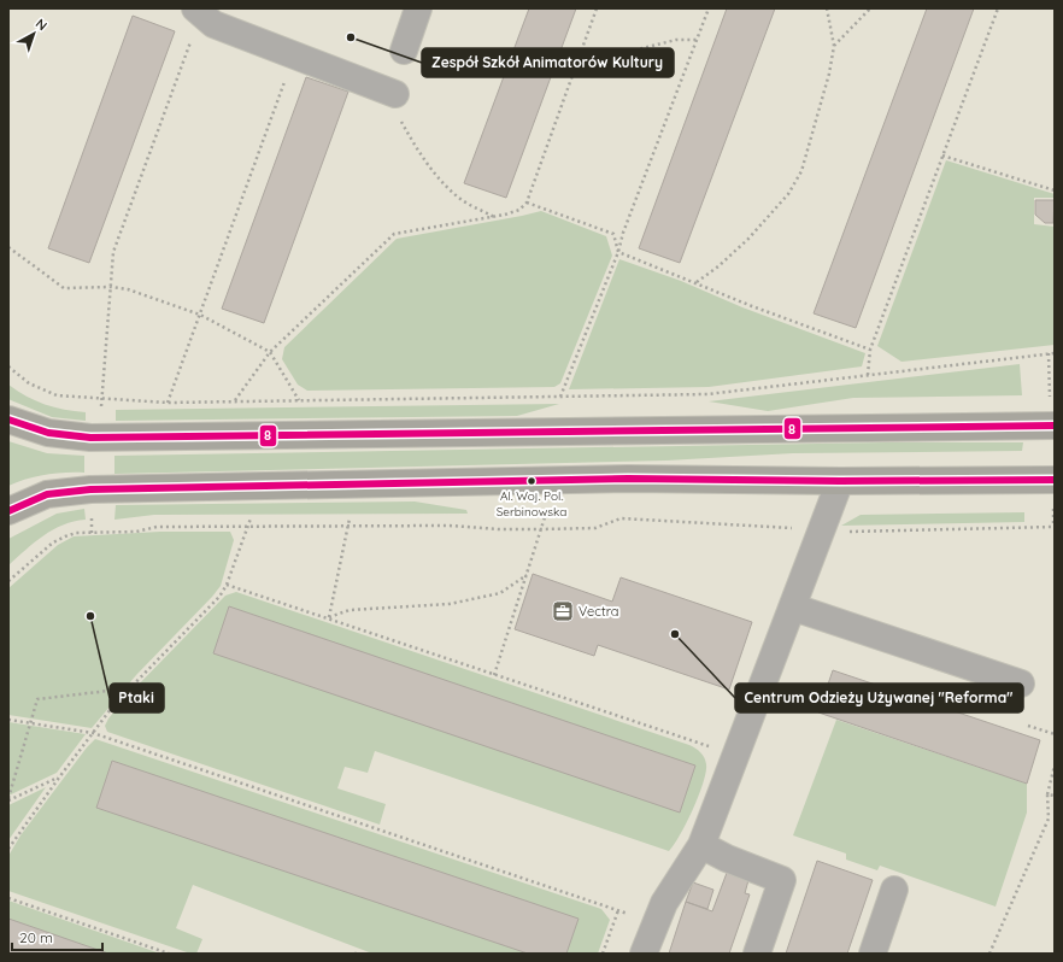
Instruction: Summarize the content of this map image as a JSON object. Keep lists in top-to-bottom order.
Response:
{
  "places": {
    "other": [
      "Zespół Szkół Animatorów Kultury",
      "Al. Woj. Pol. Serbinowska",
      "Ptaki",
      "Centrum Odzieży Używanej \"Reforma\""
    ],
    "office": ["Vectra"]
  },
  "lines": ["transit line 8"],
  "scale_bar": "20 m",
  "north": "top right"
}
